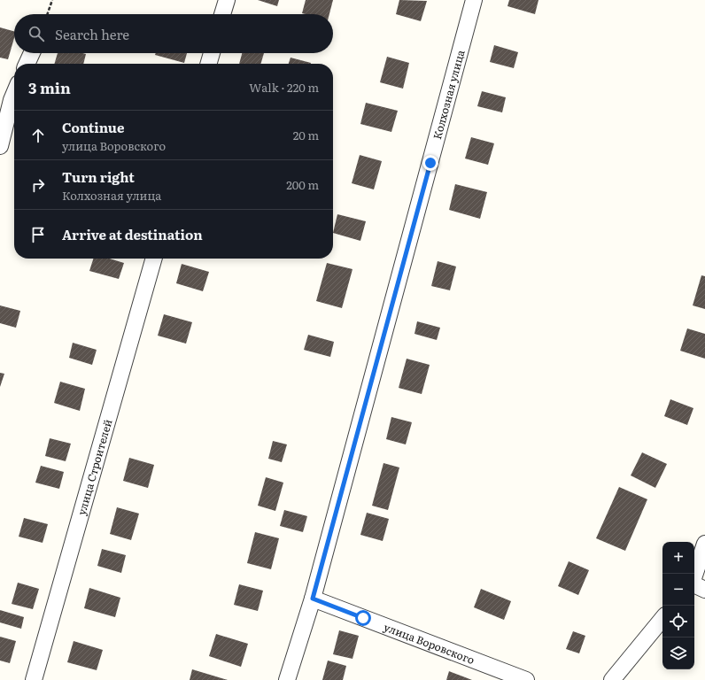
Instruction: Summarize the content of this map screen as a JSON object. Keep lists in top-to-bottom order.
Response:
{
  "streets": {
    "street": ["Колхозная улица", "улица Строителей", "улица Воровского"]
  },
  "crossings": [
    ["Колхозная улица", "улица Воровского"]
  ],
  "page": {
    "search": "Search here",
    "heading": ["3 min", "Walk · 220 m"],
    "list": [
      ["Continue", "улица Воровского", "20 m"],
      ["Turn right", "Колхозная улица", "200 m"],
      "Arrive at destination"
    ],
    "map_buttons": ["+", "−"]
  }
}
